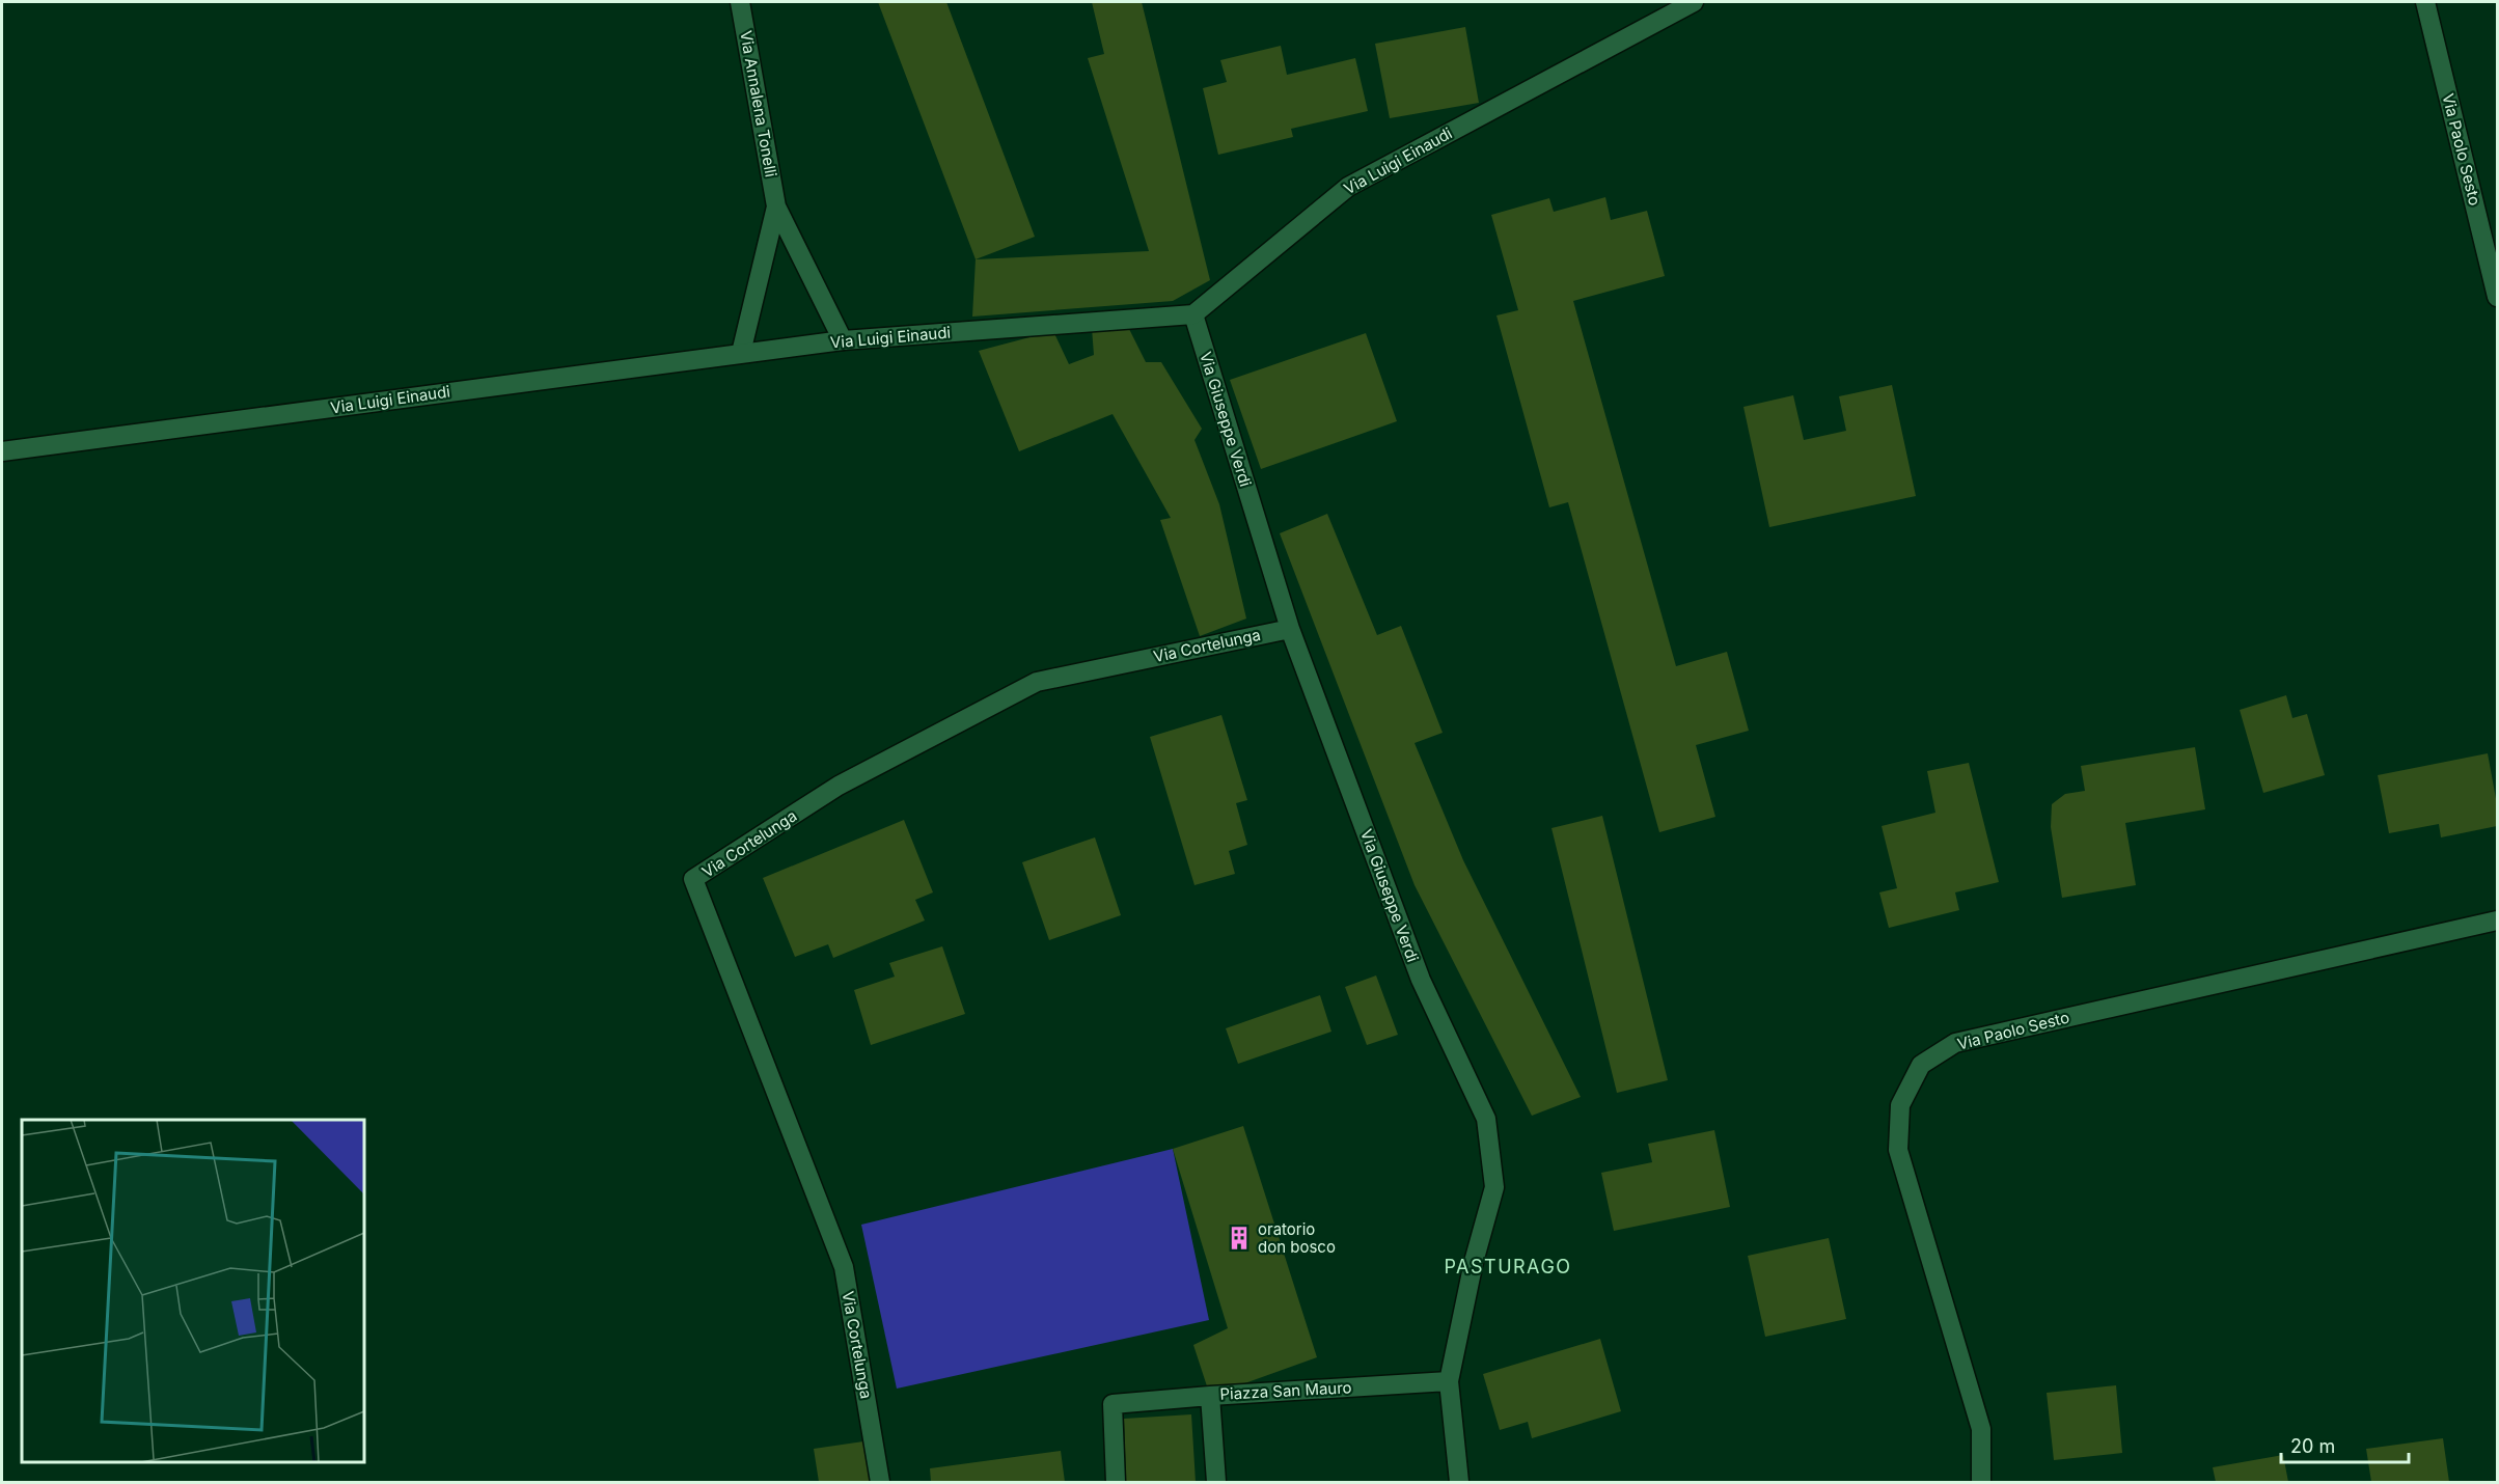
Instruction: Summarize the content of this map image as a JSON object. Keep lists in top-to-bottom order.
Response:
{
  "streets": {
    "street": [
      "Via Annalena Tonelli",
      "Via Paolo Sesto",
      "Via Luigi Einaudi",
      "Via Giuseppe Verdi",
      "Via Cortelunga",
      "Piazza San Mauro"
    ]
  },
  "crossings": [
    ["Via Annalena Tonelli", "Via Luigi Einaudi"],
    ["Via Luigi Einaudi", "Via Giuseppe Verdi"],
    ["Via Giuseppe Verdi", "Via Cortelunga"],
    ["Via Giuseppe Verdi", "Piazza San Mauro"]
  ],
  "districts": ["PASTURAGO"],
  "places": {
    "building": ["oratorio don bosco"]
  },
  "scale_bar": "20 m"
}
